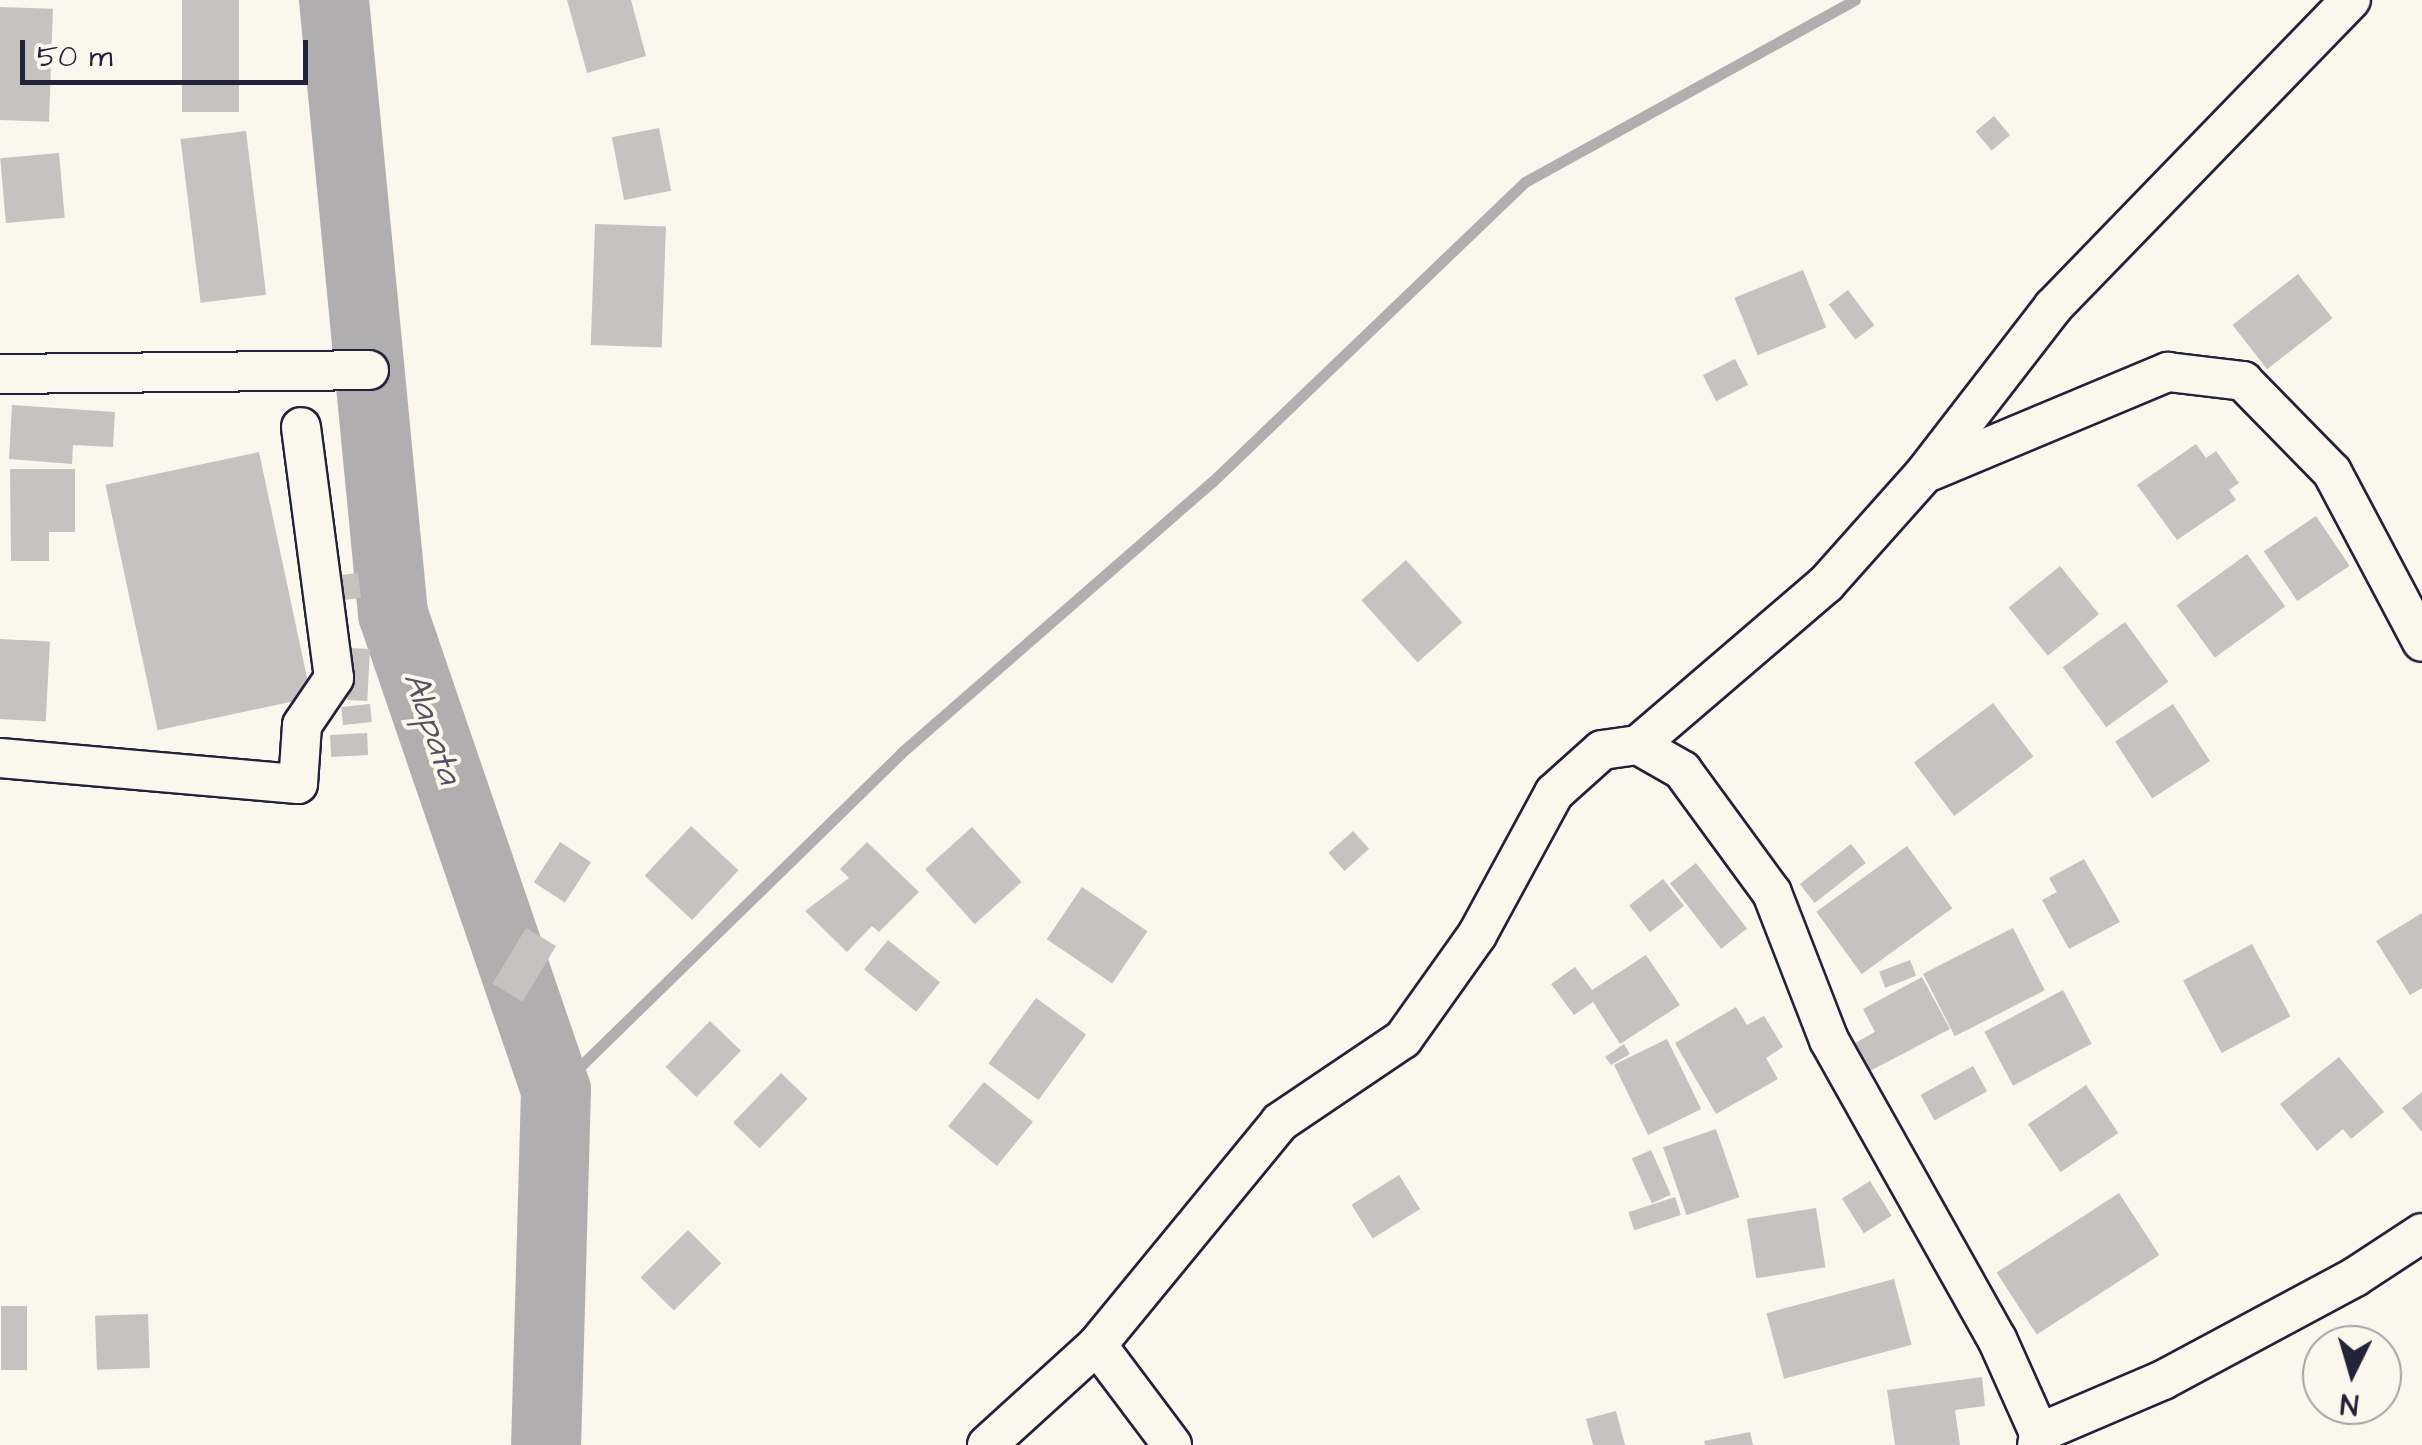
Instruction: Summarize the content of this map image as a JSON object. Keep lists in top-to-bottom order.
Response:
{
  "water": ["Alapata"],
  "scale_bar": "50 m",
  "north": "bottom"
}
